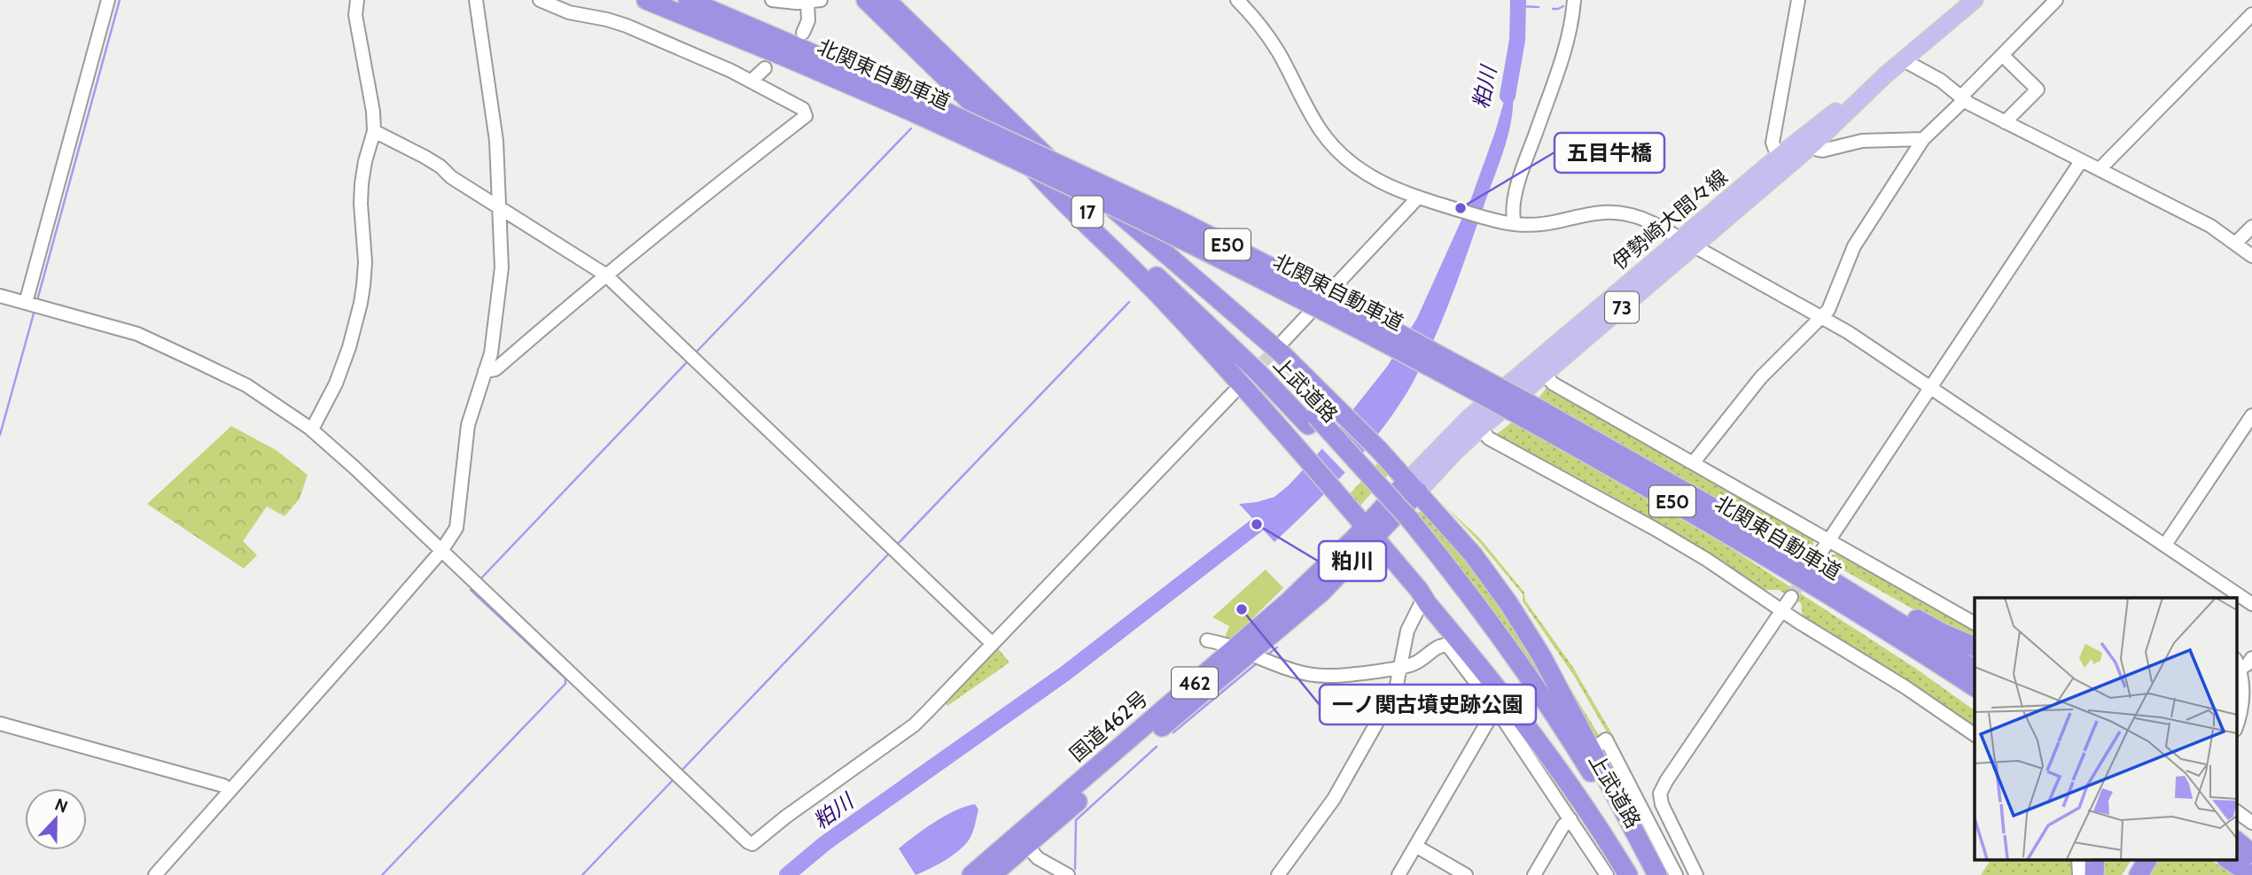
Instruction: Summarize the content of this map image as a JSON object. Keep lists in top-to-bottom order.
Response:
{
  "streets": {
    "highway": [
      "北関東自動車道",
      "17",
      "E50",
      "上武道路",
      "462",
      "国道462号"
    ],
    "main road": ["伊勢崎大間々線", "73"]
  },
  "crossings": [
    ["伊勢崎大間々線", "国道462号"]
  ],
  "water": ["粕川"],
  "places": ["五目牛橋", "粕川", "一ノ関古墳史跡公園"],
  "north": "top"
}
